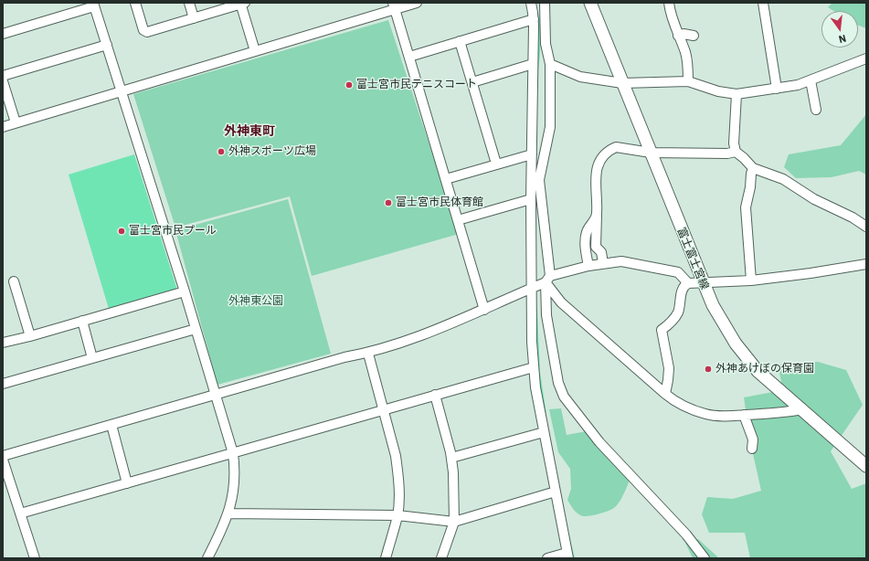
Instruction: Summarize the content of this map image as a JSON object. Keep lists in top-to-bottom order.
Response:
{
  "streets": {
    "main road": ["富士富士宮線"]
  },
  "districts": ["外神東町"],
  "parks": ["外神東公園"],
  "places": [
    "富士宮市民テニスコート",
    "外神スポーツ広場",
    "富士宮市民体育館",
    "富士宮市民プール",
    "外神あけぼの保育園"
  ],
  "north": "bottom"
}
